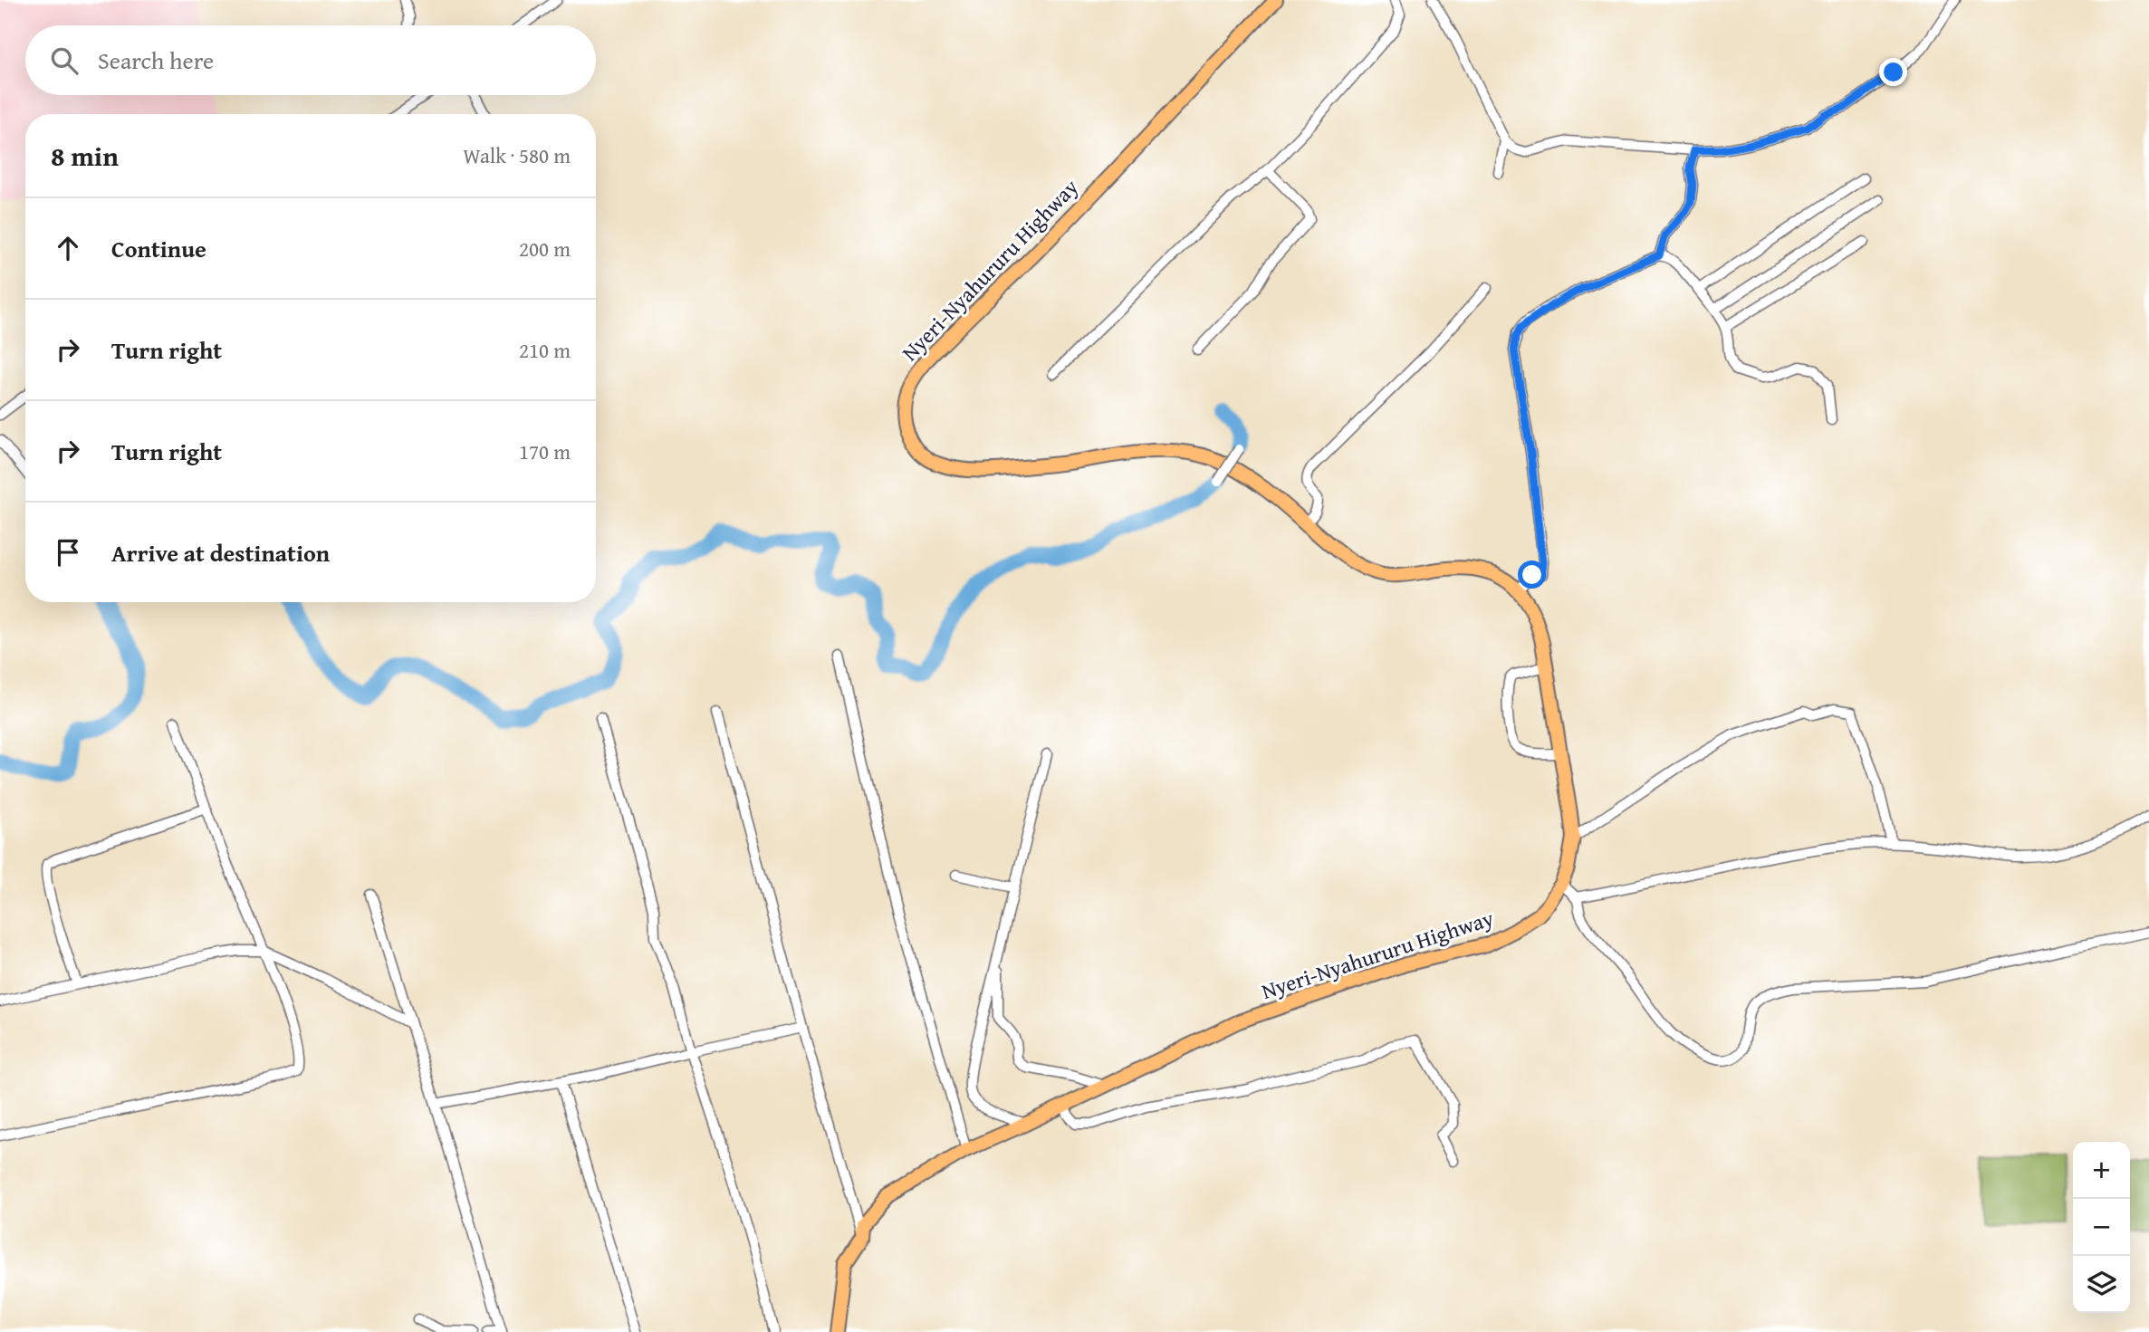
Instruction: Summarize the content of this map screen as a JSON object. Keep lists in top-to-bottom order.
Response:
{
  "streets": {
    "highway": ["Nyeri-Nyahururu Highway"]
  },
  "page": {
    "search": "Search here",
    "heading": ["8 min", "Walk · 580 m"],
    "list": [
      ["Continue", "200 m"],
      ["Turn right", "210 m"],
      ["Turn right", "170 m"],
      "Arrive at destination"
    ],
    "map_buttons": ["+", "−"]
  }
}
